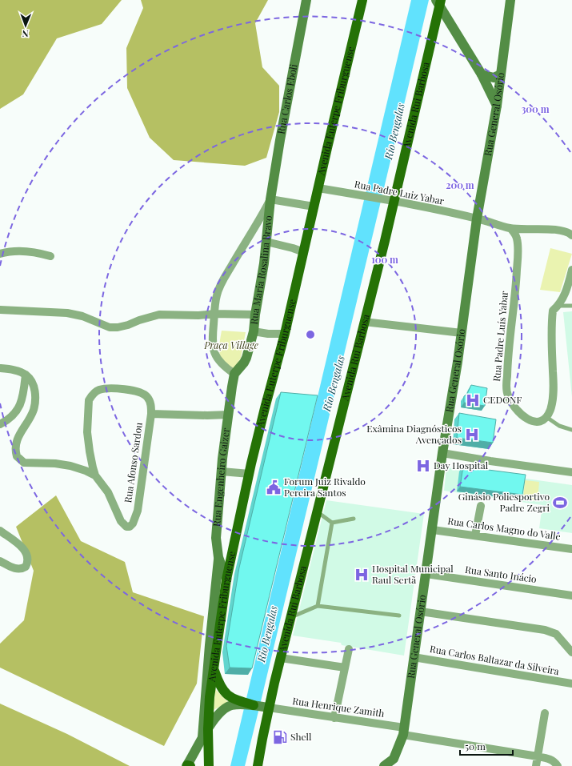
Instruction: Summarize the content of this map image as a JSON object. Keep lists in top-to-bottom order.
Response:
{
  "streets": {
    "main road": ["Avenida Rui Barbosa", "Avenida Euterpe Friburguense"],
    "street": [
      "Rua Carlos Eboli",
      "Rua General Osório",
      "Rua Padre Luiz Yabar",
      "Rua Maria Rosalina Bravo",
      "Rua Padre Luís Yabar",
      "Rua Afonso Sardou",
      "Rua Engenheiro Gaizer",
      "Rua Carlos Magno do Valle",
      "Rua Santo Inácio",
      "Rua Carlos Baltazar da Silveira",
      "Rua Henrique Zamith"
    ]
  },
  "crossings": [
    ["Rua Carlos Eboli", "Rua Maria Rosalina Bravo"],
    ["Avenida Rui Barbosa", "Rua Padre Luiz Yabar"],
    ["Avenida Rui Barbosa", "Rua Henrique Zamith"],
    ["Avenida Euterpe Friburguense", "Rua Padre Luiz Yabar"],
    ["Avenida Euterpe Friburguense", "Rua Engenheiro Gaizer"],
    ["Rua General Osório", "Rua Padre Luiz Yabar"],
    ["Rua General Osório", "Rua Carlos Magno do Valle"],
    ["Rua General Osório", "Rua Santo Inácio"],
    ["Rua General Osório", "Rua Carlos Baltazar da Silveira"],
    ["Rua General Osório", "Rua Henrique Zamith"],
    ["Rua Maria Rosalina Bravo", "Rua Engenheiro Gaizer"],
    ["Rua Afonso Sardou", "Rua Engenheiro Gaizer"]
  ],
  "water": ["Rio Bengalas"],
  "parks": ["Praça Village"],
  "places": {
    "hospital": [
      "CEDONF",
      "Exâmina Diagnósticos Avençados",
      "Day Hospital",
      "Hospital Municipal Raul Sertã"
    ],
    "public building": ["Forum Juiz Rivaldo Pereira Santos"],
    "sports": ["Ginásio Poliesportivo Padre Zegri"],
    "fuel station": ["Shell"]
  },
  "scale_bar": "50 m",
  "north": "bottom",
  "rings": ["300 m", "200 m", "100 m"]
}
